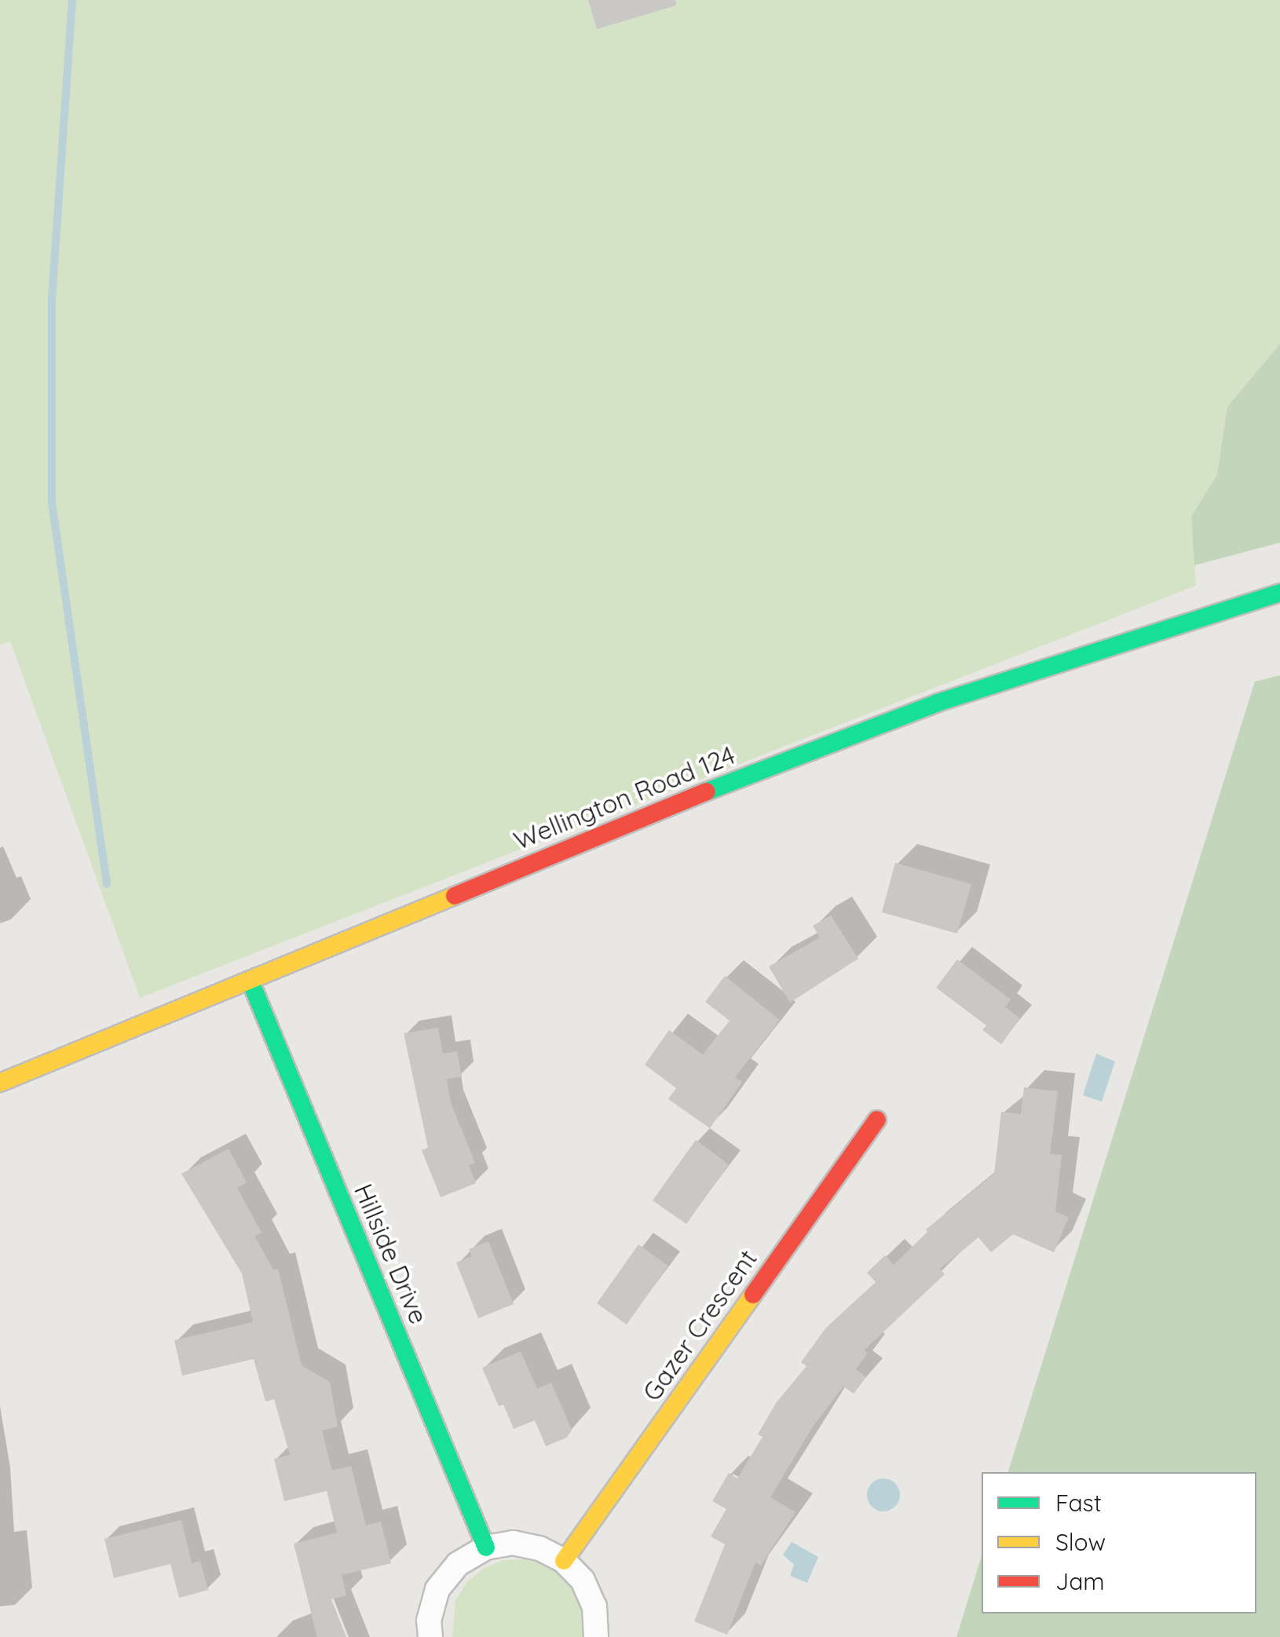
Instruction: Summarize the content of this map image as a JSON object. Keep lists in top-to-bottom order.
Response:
{
  "streets": {
    "main road": ["Wellington Road 124", "Hillside Drive", "Gazer Crescent"]
  },
  "crossings": [
    ["Wellington Road 124", "Hillside Drive"]
  ],
  "legend": ["Fast", "Slow", "Jam"]
}
